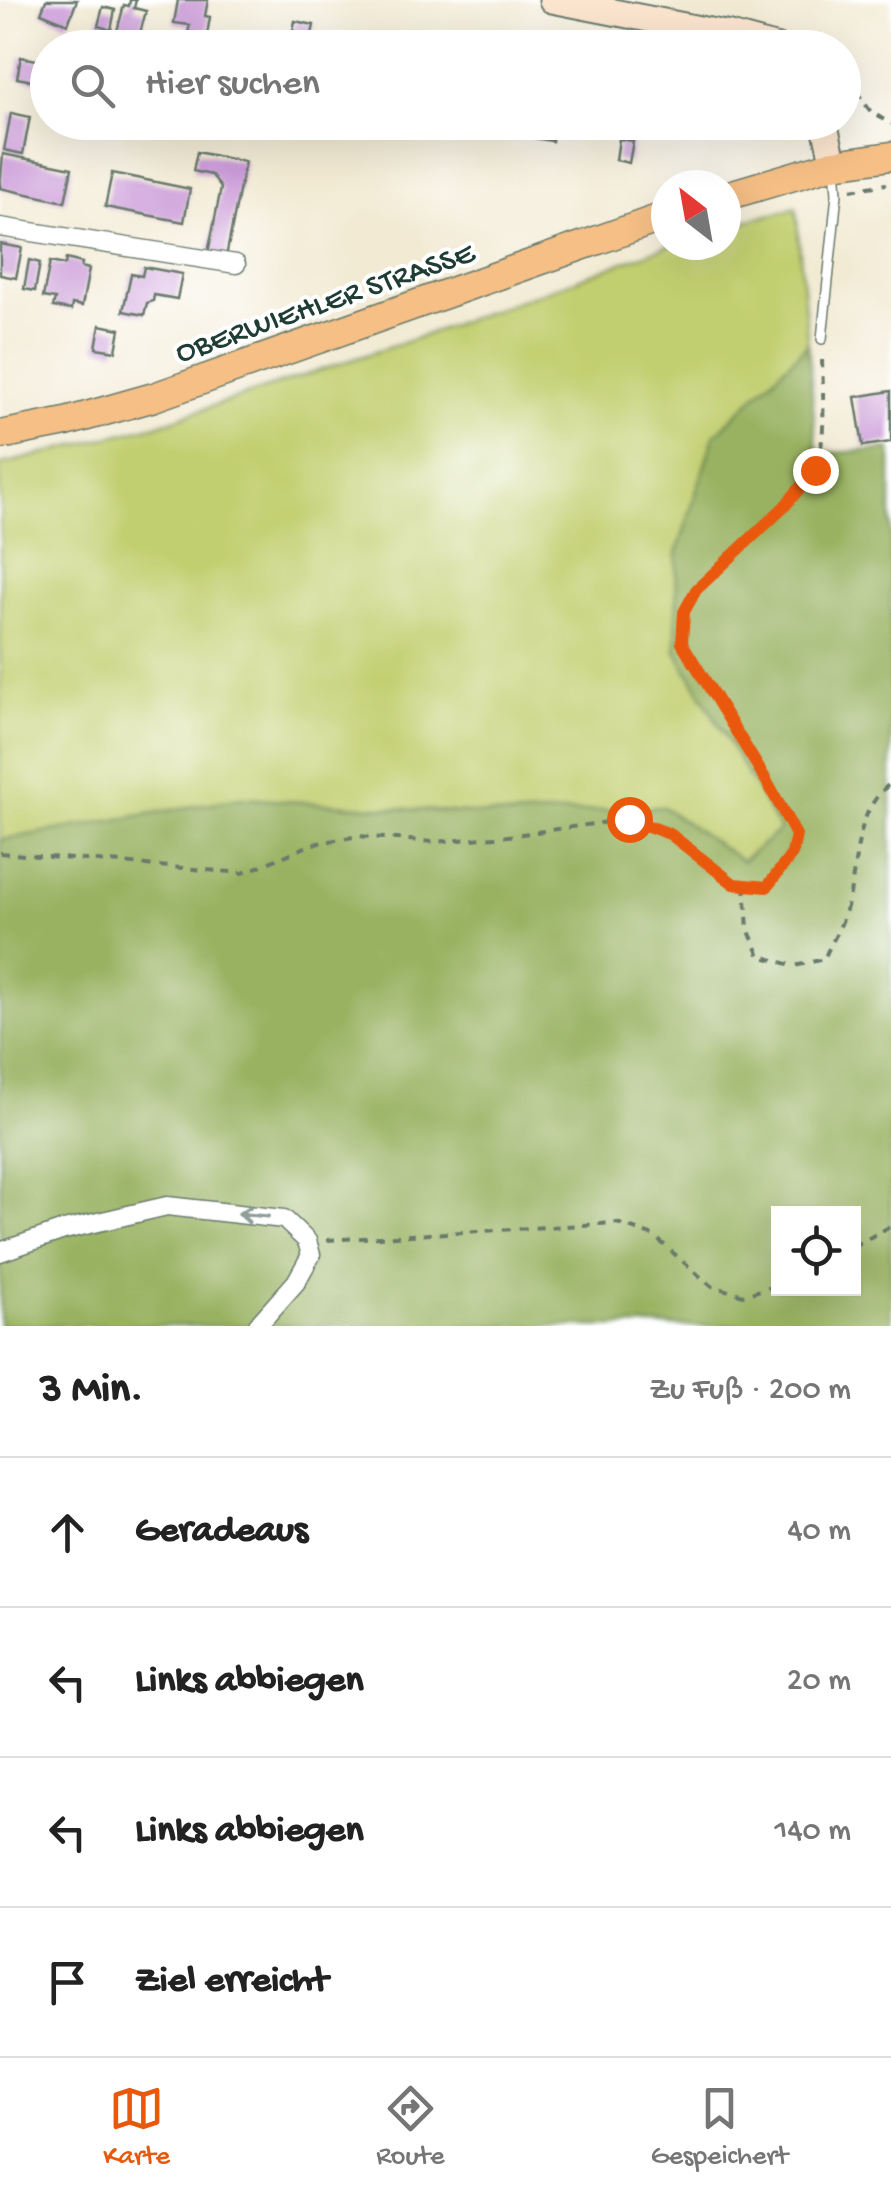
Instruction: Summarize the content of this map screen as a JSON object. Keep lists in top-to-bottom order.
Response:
{
  "streets": {
    "main road": ["OBERWIEHLER STRASSE"]
  },
  "north": "top left",
  "page": {
    "search": "Hier suchen",
    "heading": ["3 Min.", "Zu Fuß · 200 m"],
    "list": [
      ["Geradeaus", "40 m"],
      ["Links abbiegen", "20 m"],
      ["Links abbiegen", "140 m"],
      "Ziel erreicht"
    ],
    "nav": ["Karte", "Route", "Gespeichert"]
  }
}
